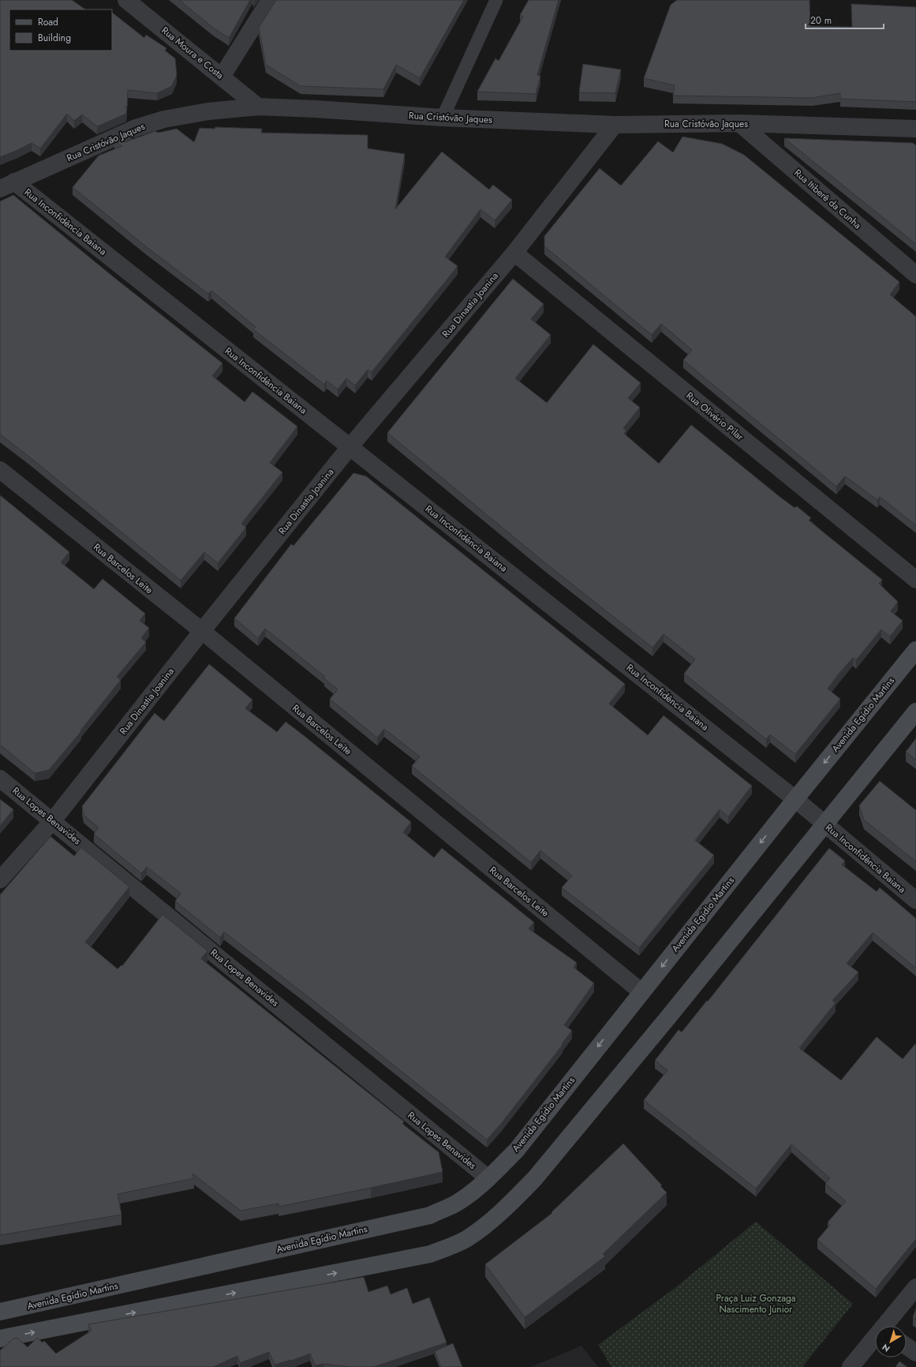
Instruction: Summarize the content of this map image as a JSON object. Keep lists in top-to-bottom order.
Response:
{
  "streets": {
    "main road": ["Avenida Egídio Martins"],
    "street": [
      "Rua Moura e Costa",
      "Rua Cristóvão Jaques",
      "Rua Itiberê da Cunha",
      "Rua Inconfidência Baiana",
      "Rua Dinastia Joanina",
      "Rua Olivério Pilar",
      "Rua Barcelos Leite",
      "Rua Lopes Benavides"
    ]
  },
  "crossings": [
    ["Rua Moura e Costa", "Rua Cristóvão Jaques"],
    ["Rua Cristóvão Jaques", "Rua Itiberê da Cunha"],
    ["Rua Cristóvão Jaques", "Rua Inconfidência Baiana"],
    ["Rua Cristóvão Jaques", "Rua Dinastia Joanina"],
    ["Rua Inconfidência Baiana", "Rua Dinastia Joanina"],
    ["Rua Inconfidência Baiana", "Avenida Egídio Martins"],
    ["Rua Dinastia Joanina", "Rua Olivério Pilar"],
    ["Rua Dinastia Joanina", "Rua Barcelos Leite"],
    ["Rua Dinastia Joanina", "Rua Lopes Benavides"],
    ["Rua Barcelos Leite", "Avenida Egídio Martins"],
    ["Avenida Egídio Martins", "Rua Lopes Benavides"]
  ],
  "one_way": ["Avenida Egídio Martins"],
  "parks": ["Praça Luiz Gonzaga Nascimento Júnior"],
  "legend": ["Road", "Building"],
  "scale_bar": "20 m",
  "north": "bottom left"
}
